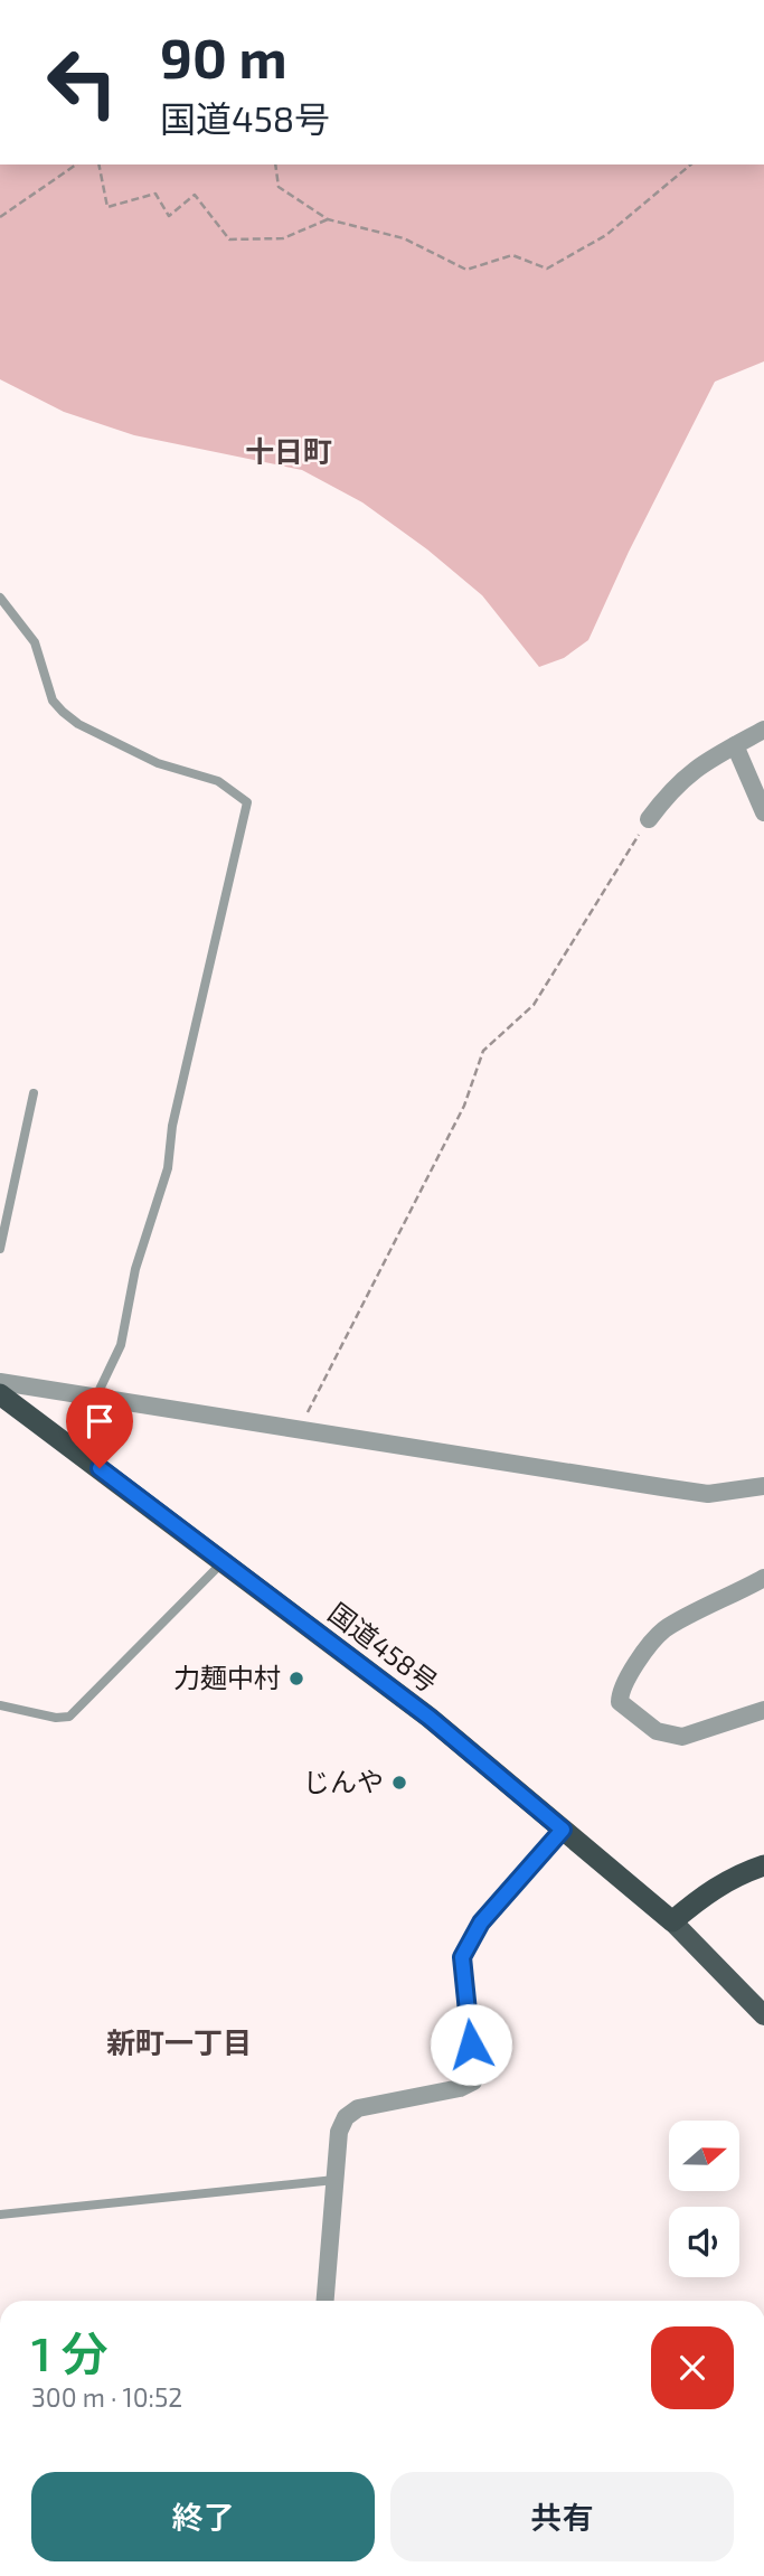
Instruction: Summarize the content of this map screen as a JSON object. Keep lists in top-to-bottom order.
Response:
{
  "streets": {
    "highway": ["国道458号"]
  },
  "districts": ["十日町", "新町一丁目"],
  "places": ["力麺中村", "じんや"],
  "north": "right",
  "page": {
    "turn": ["90 m", "国道458号"],
    "heading": ["1 分", "300 m · 10:52"],
    "buttons": ["終了", "共有"]
  }
}
